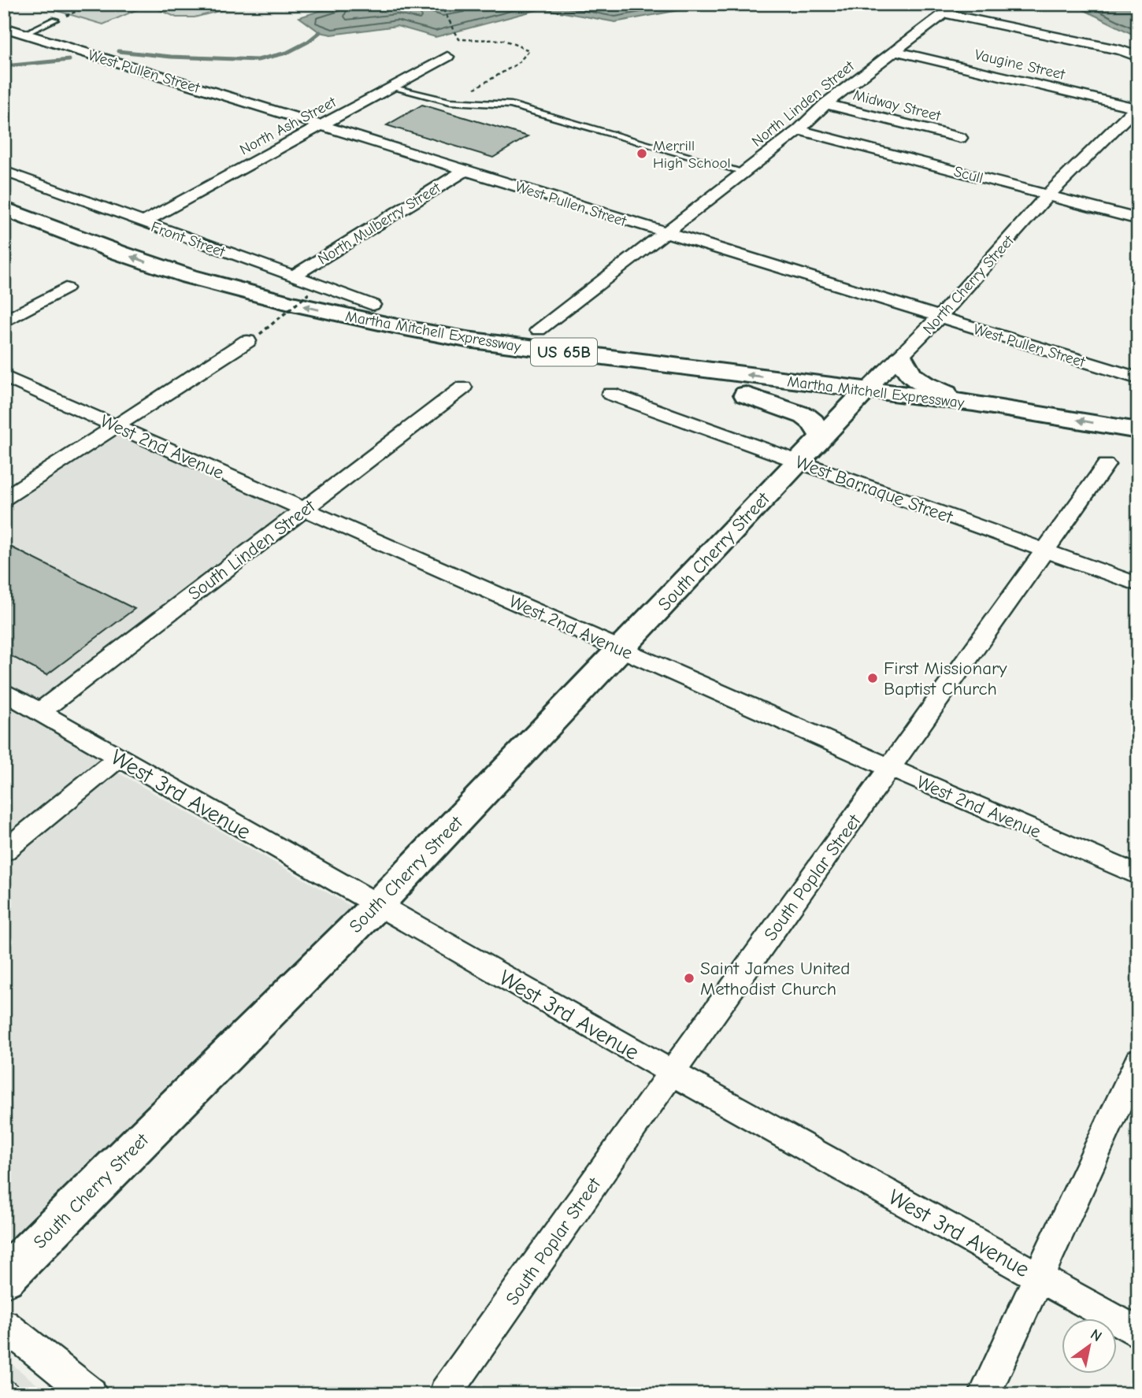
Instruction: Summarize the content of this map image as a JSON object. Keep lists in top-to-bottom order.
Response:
{
  "streets": {
    "main road": [
      "North Cherry Street",
      "Martha Mitchell Expressway",
      "US 65B",
      "South Cherry Street"
    ],
    "street": [
      "Vaugine Street",
      "West Pullen Street",
      "North Linden Street",
      "Midway Street",
      "North Ash Street",
      "Scull",
      "North Mulberry Street",
      "Front Street",
      "West 2nd Avenue",
      "West Barraque Street",
      "South Linden Street",
      "West 3rd Avenue",
      "South Poplar Street"
    ]
  },
  "crossings": [
    ["Vaugine Street", "North Linden Street"],
    ["Vaugine Street", "North Cherry Street"],
    ["West Pullen Street", "North Linden Street"],
    ["West Pullen Street", "North Ash Street"],
    ["West Pullen Street", "North Mulberry Street"],
    ["West Pullen Street", "North Cherry Street"],
    ["North Linden Street", "Midway Street"],
    ["North Linden Street", "Scull"],
    ["North Ash Street", "Front Street"],
    ["Scull", "North Cherry Street"],
    ["North Mulberry Street", "Front Street"],
    ["North Cherry Street", "Martha Mitchell Expressway"],
    ["North Cherry Street", "West Barraque Street"],
    ["North Cherry Street", "South Cherry Street"],
    ["West 2nd Avenue", "South Linden Street"],
    ["West 2nd Avenue", "South Cherry Street"],
    ["West 2nd Avenue", "South Poplar Street"],
    ["West Barraque Street", "South Cherry Street"],
    ["West Barraque Street", "South Poplar Street"],
    ["South Linden Street", "West 3rd Avenue"],
    ["South Cherry Street", "West 3rd Avenue"],
    ["West 3rd Avenue", "South Poplar Street"]
  ],
  "places": ["Merrill High School", "First Missionary Baptist Church", "Saint James United Methodist Church"],
  "north": "top right"
}
